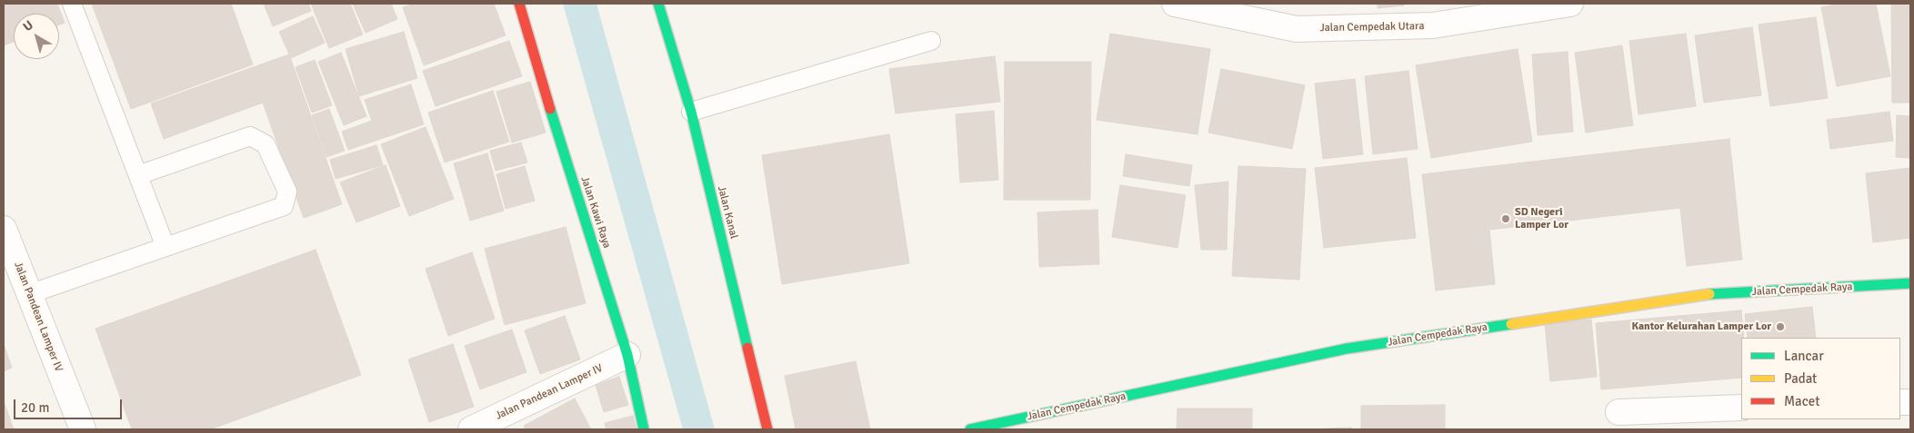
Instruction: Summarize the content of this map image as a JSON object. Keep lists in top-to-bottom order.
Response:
{
  "streets": {
    "street": [
      "Jalan Cempedak Utara",
      "Jalan Kawi Raya",
      "Jalan Kanal",
      "Jalan Cempedak Raya",
      "Jalan Pandean Lamper IV"
    ]
  },
  "crossings": [
    ["Jalan Kawi Raya", "Jalan Pandean Lamper IV"]
  ],
  "places": ["SD Negeri Lamper Lor", "Kantor Kelurahan Lamper Lor"],
  "legend": ["Lancar", "Padat", "Macet"],
  "scale_bar": "20 m",
  "north": "top left"
}
